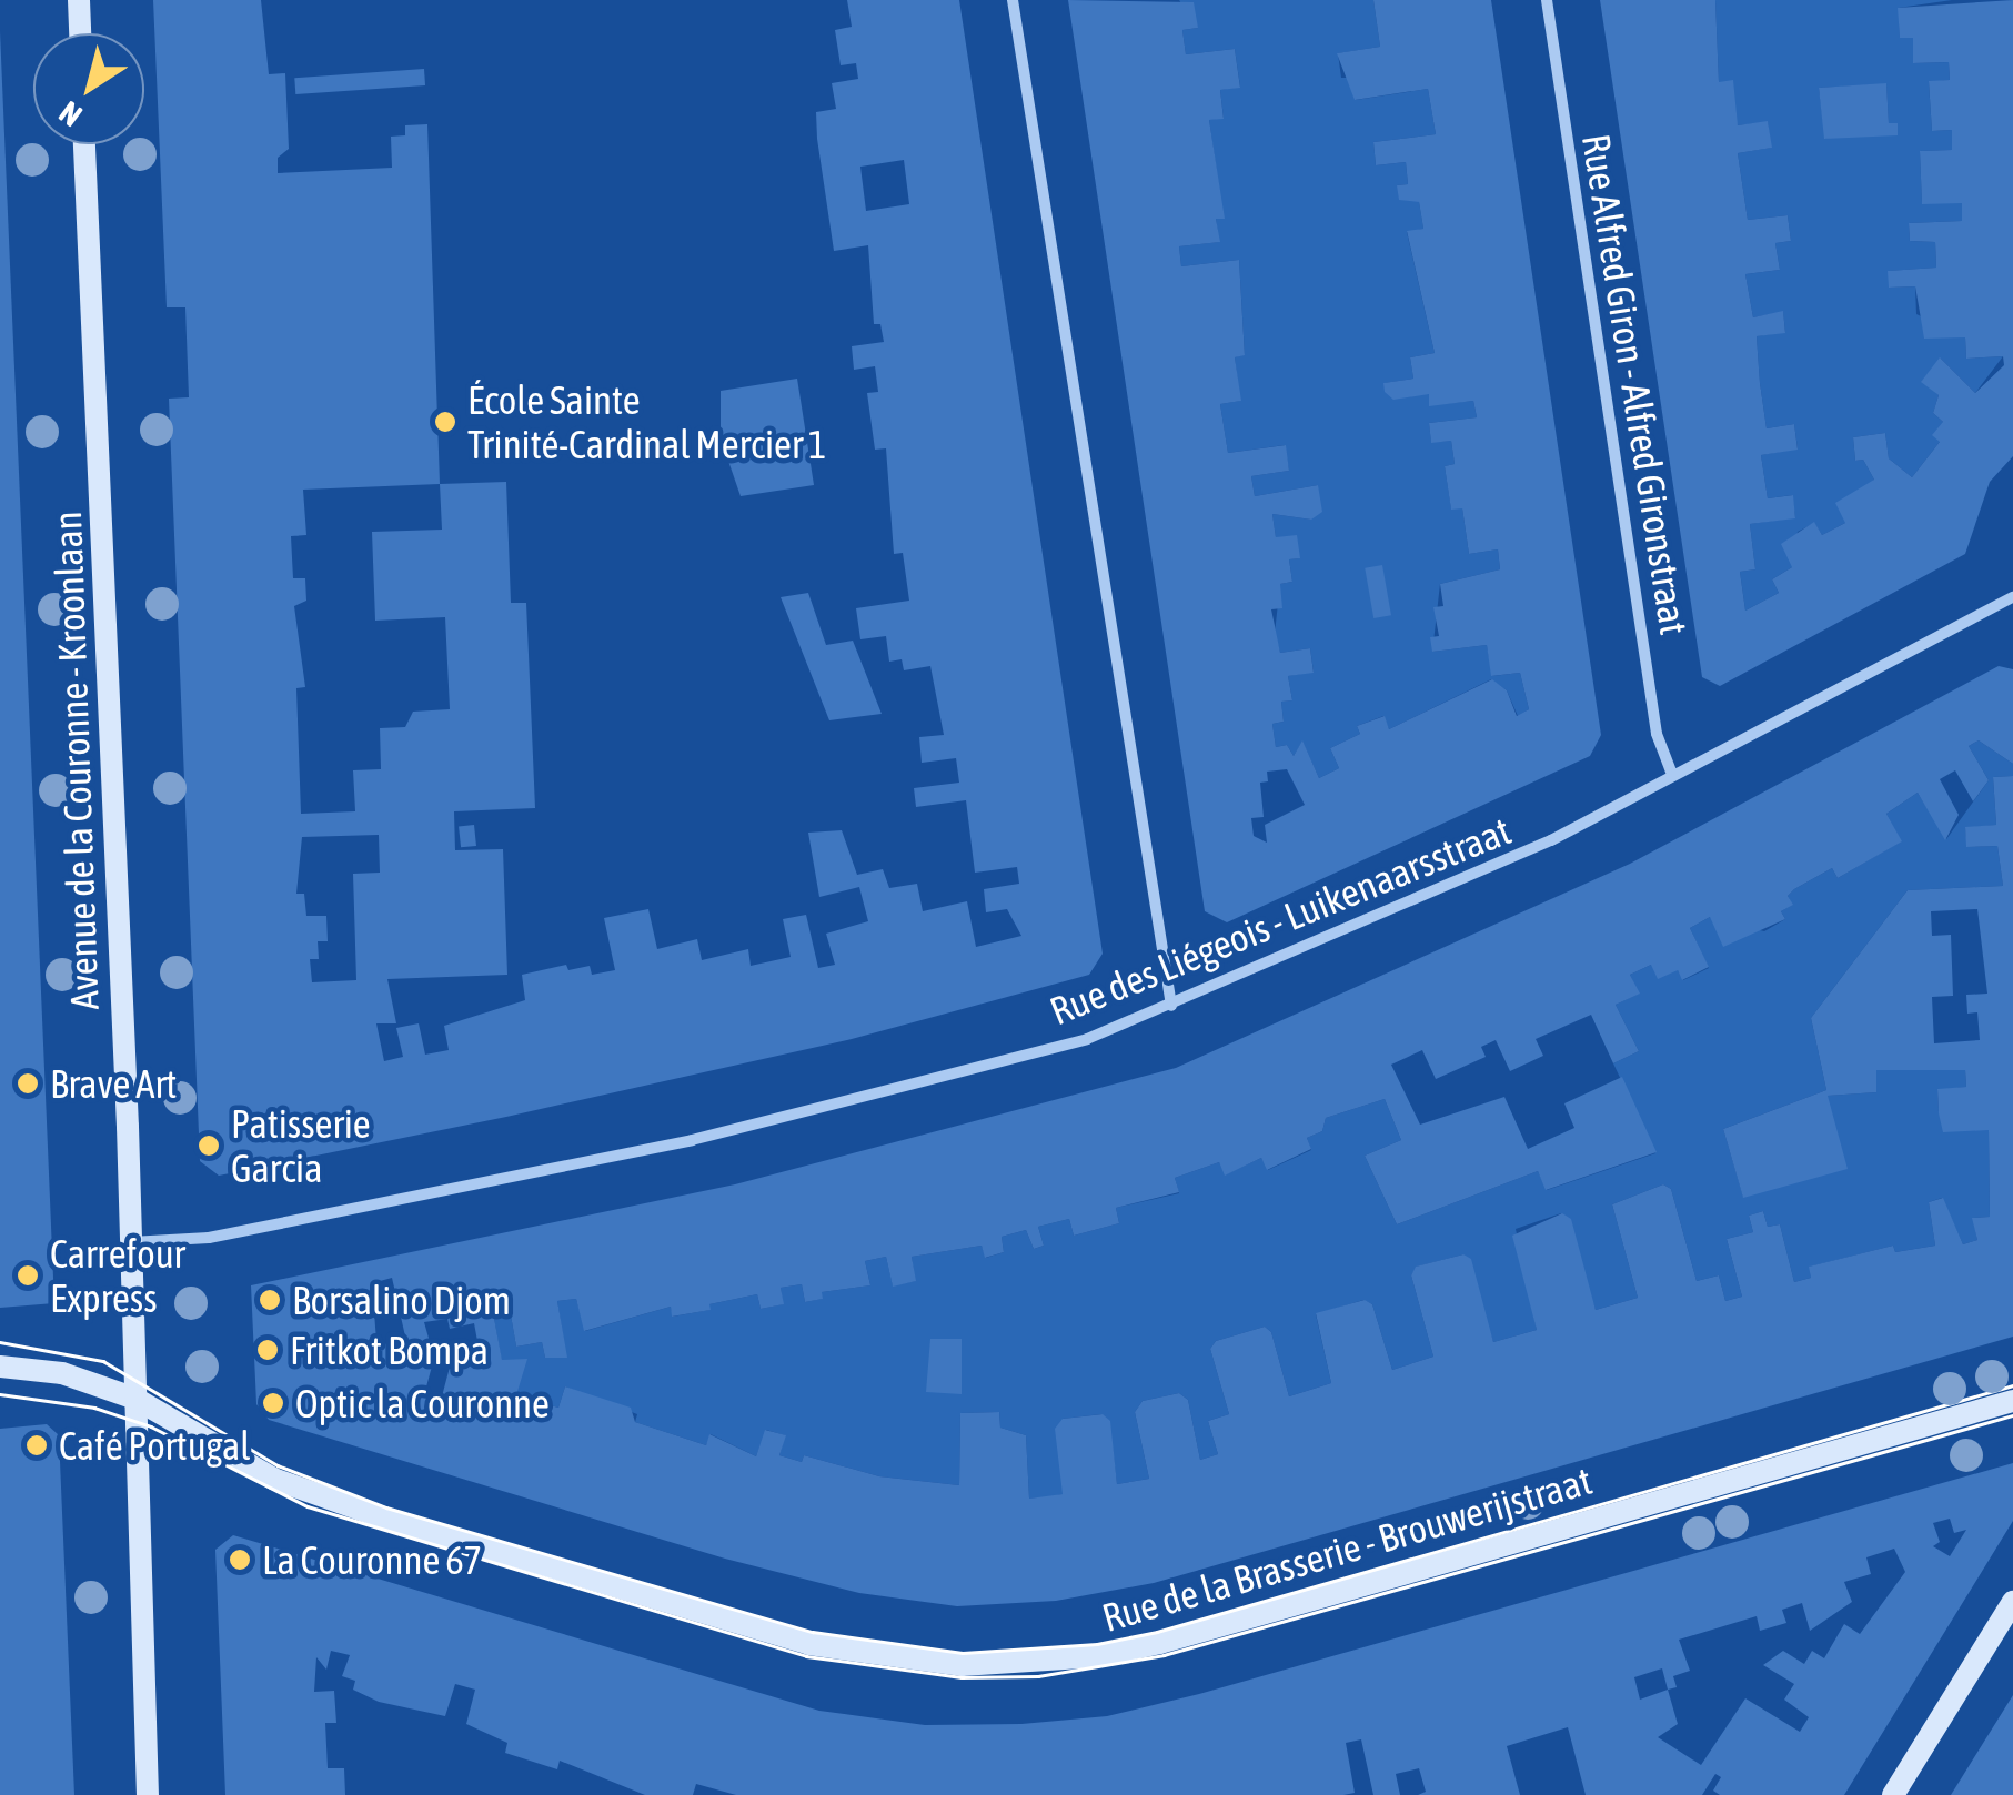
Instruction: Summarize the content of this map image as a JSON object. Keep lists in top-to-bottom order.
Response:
{
  "streets": {
    "main road": ["Avenue de la Couronne - Kroonlaan", "Rue de la Brasserie - Brouwerijstraat"],
    "street": ["Rue Alfred Giron - Alfred Gironstraat", "Rue des Liégeois - Luikenaarsstraat"]
  },
  "crossings": [
    ["Rue Alfred Giron - Alfred Gironstraat", "Rue des Liégeois - Luikenaarsstraat"],
    ["Avenue de la Couronne - Kroonlaan", "Rue des Liégeois - Luikenaarsstraat"],
    ["Avenue de la Couronne - Kroonlaan", "Rue de la Brasserie - Brouwerijstraat"]
  ],
  "places": [
    "École Sainte Trinité-Cardinal Mercier 1",
    "Brave Art",
    "Patisserie Garcia",
    "Carrefour Express",
    "Borsalino Djom",
    "Fritkot Bompa",
    "Optic la Couronne",
    "Café Portugal",
    "La Couronne 67"
  ],
  "north": "bottom left"
}
